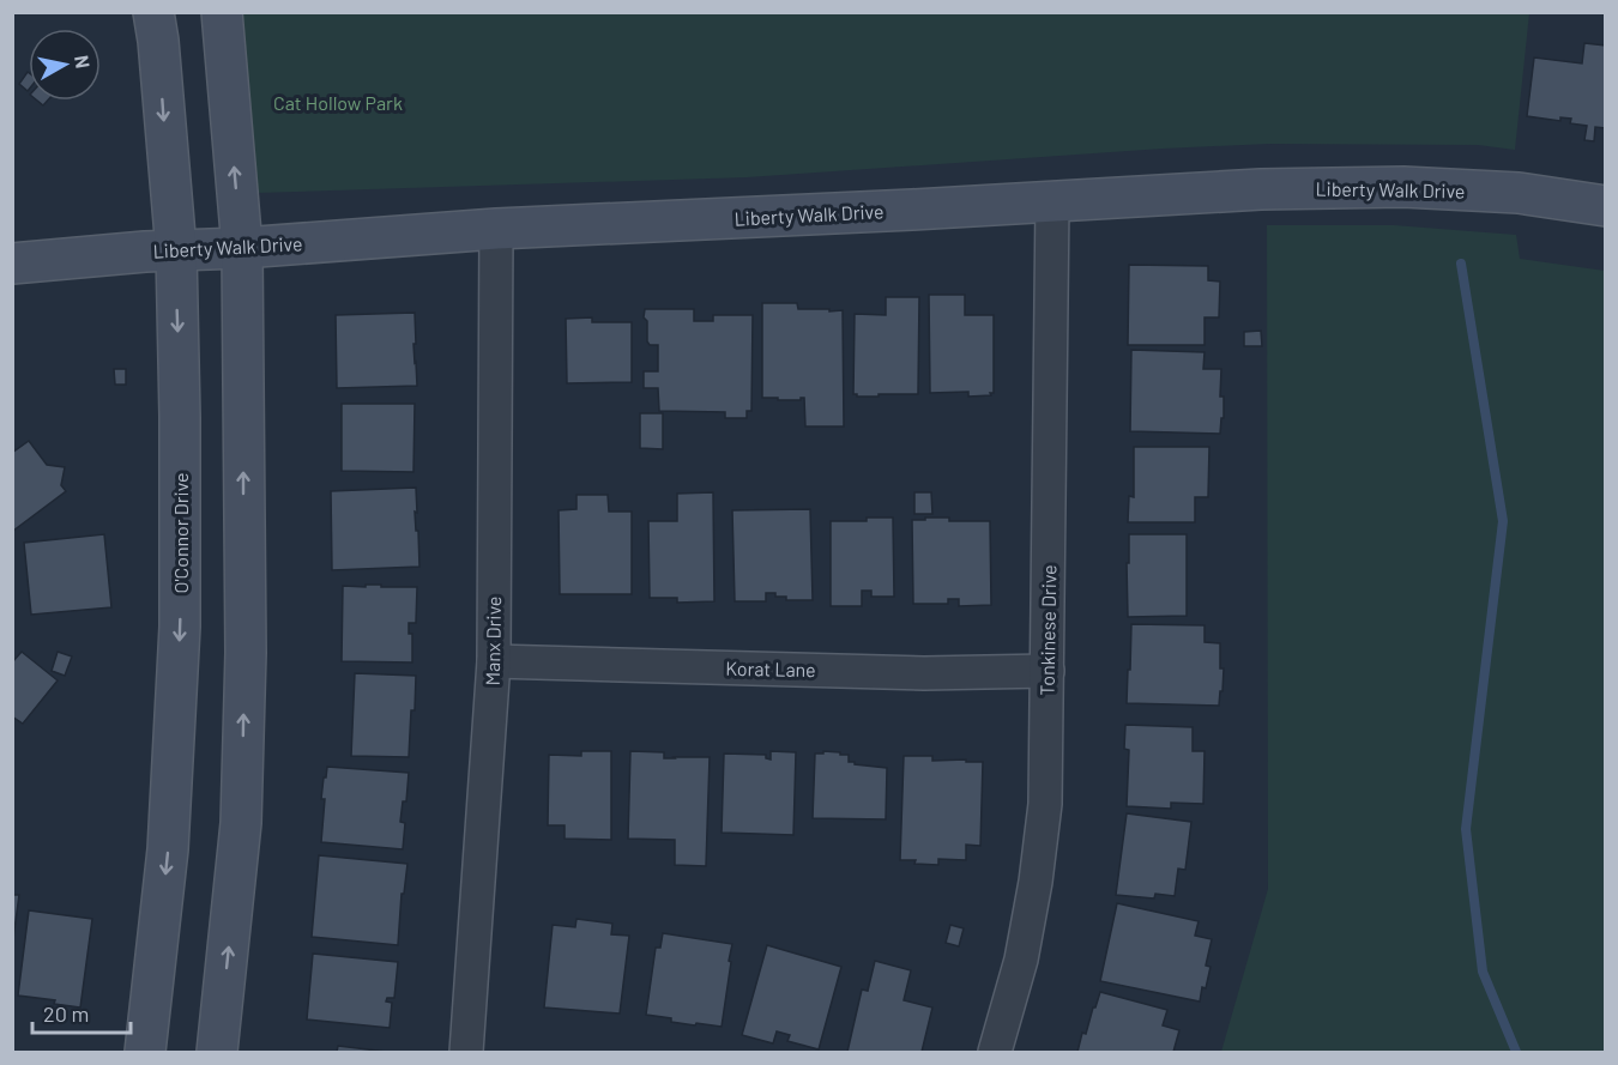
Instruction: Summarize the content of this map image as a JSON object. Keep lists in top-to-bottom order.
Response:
{
  "streets": {
    "main road": ["Liberty Walk Drive", "O'Connor Drive"],
    "street": ["Tonkinese Drive", "Manx Drive", "Korat Lane"]
  },
  "crossings": [
    ["Liberty Walk Drive", "O'Connor Drive"],
    ["Liberty Walk Drive", "Tonkinese Drive"],
    ["Liberty Walk Drive", "Manx Drive"],
    ["Tonkinese Drive", "Korat Lane"],
    ["Manx Drive", "Korat Lane"]
  ],
  "parks": ["Cat Hollow Park"],
  "scale_bar": "20 m",
  "north": "right"
}
